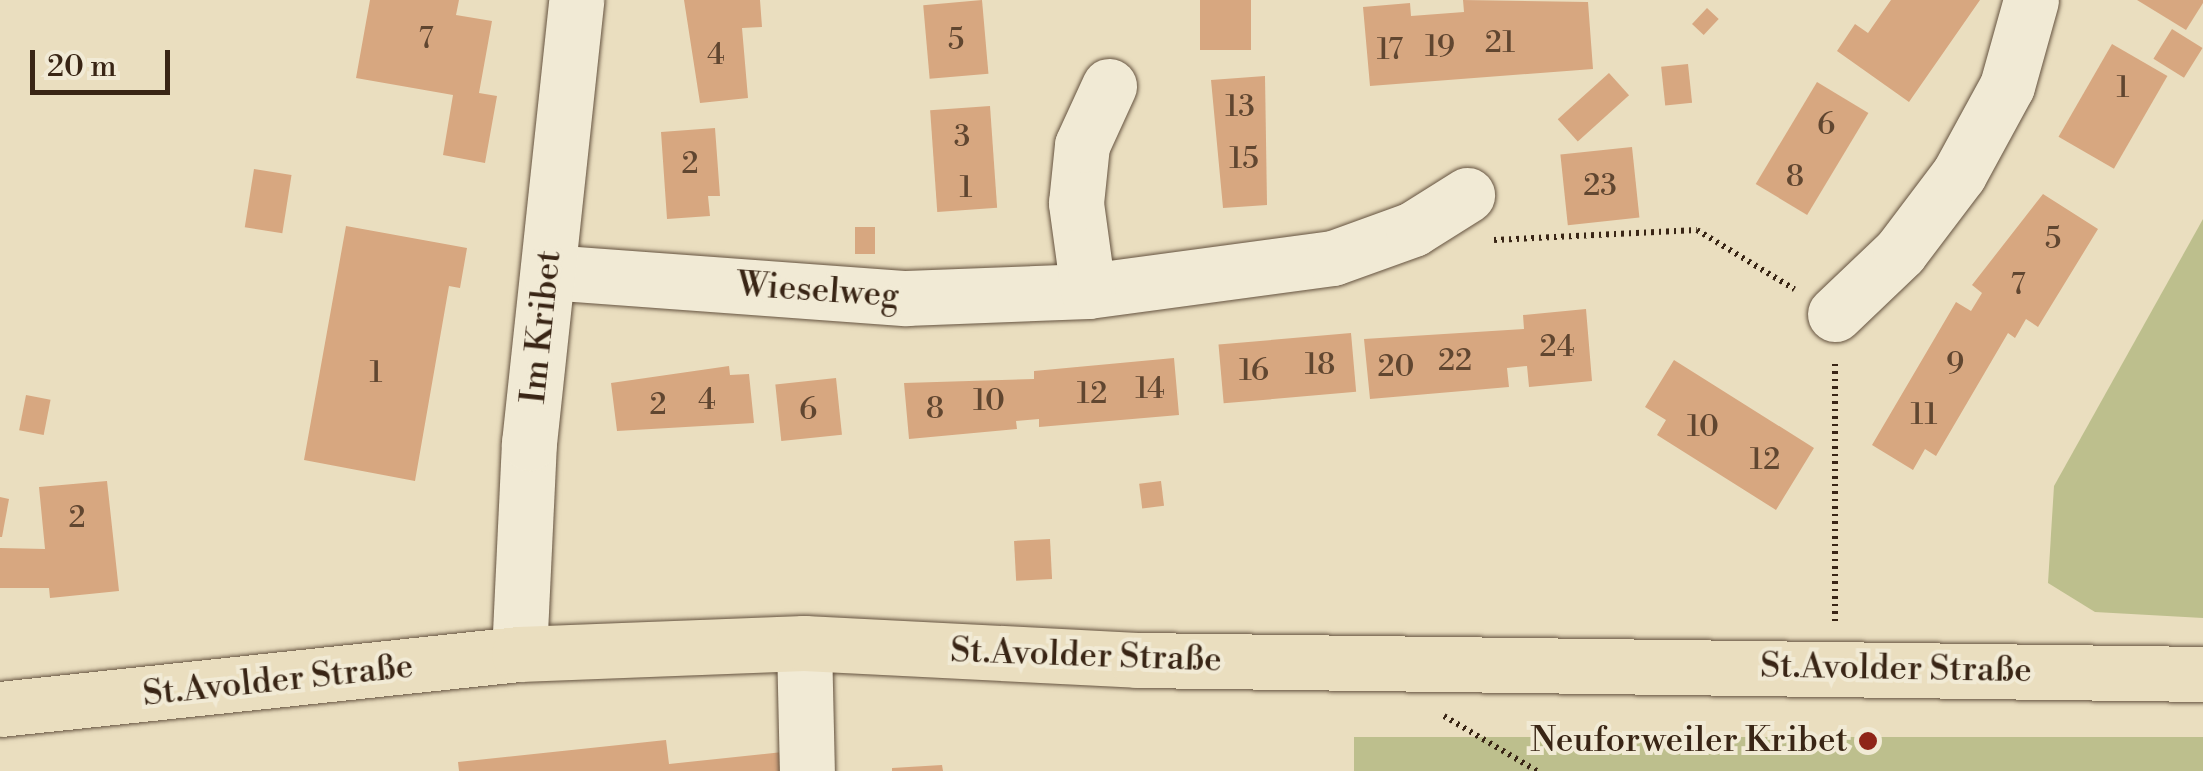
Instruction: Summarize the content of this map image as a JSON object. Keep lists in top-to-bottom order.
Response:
{
  "streets": {
    "main road": ["St.Avolder Straße"],
    "street": ["Wieselweg", "Im Kribet"]
  },
  "crossings": [
    ["Wieselweg", "Im Kribet"],
    ["Im Kribet", "St.Avolder Straße"]
  ],
  "places": ["Neuforweiler Kribet"],
  "house_numbers": [
    "7",
    "5",
    "21",
    "19",
    "17",
    "4",
    "1",
    "13",
    "6",
    "3",
    "15",
    "2",
    "8",
    "23",
    "1",
    "5",
    "7",
    "24",
    "22",
    "9",
    "18",
    "20",
    "16",
    "1",
    "14",
    "12",
    "4",
    "10",
    "2",
    "8",
    "6",
    "11",
    "10",
    "12",
    "2"
  ],
  "scale_bar": "20 m"
}
